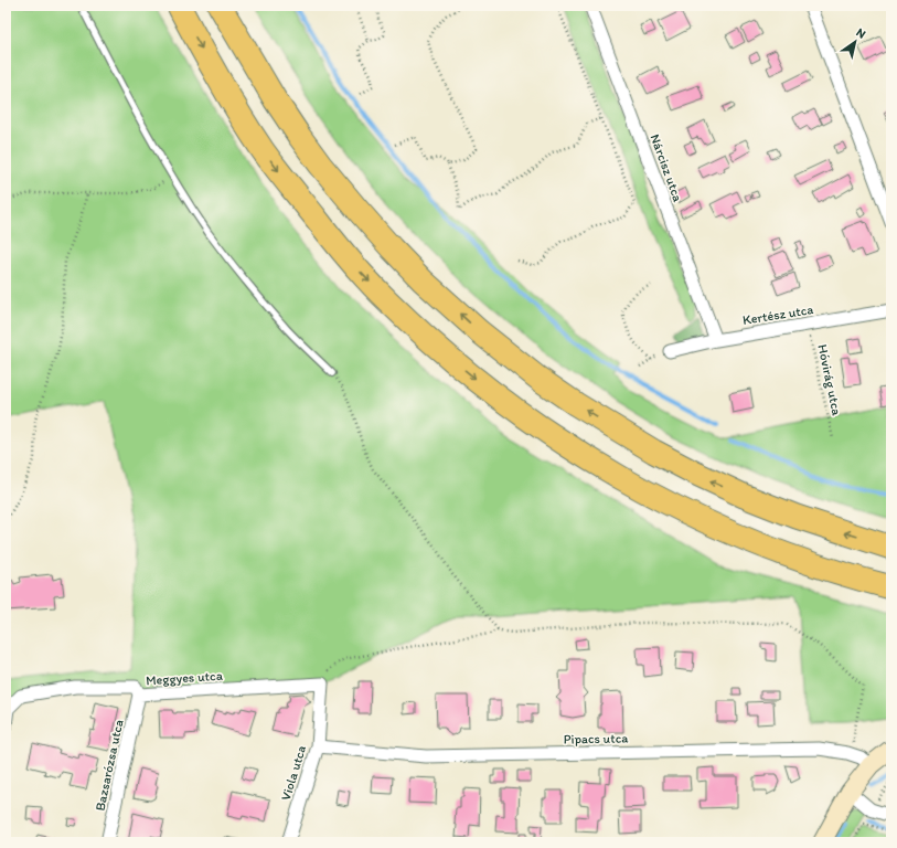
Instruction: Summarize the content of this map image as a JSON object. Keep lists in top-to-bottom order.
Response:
{
  "streets": {
    "street": [
      "Nárcisz utca",
      "Kertész utca",
      "Meggyes utca",
      "Pipacs utca",
      "Bazsarózsa utca",
      "Viola utca"
    ],
    "path": ["Hóvirág utca"]
  },
  "crossings": [
    ["Nárcisz utca", "Kertész utca"],
    ["Kertész utca", "Hóvirág utca"],
    ["Meggyes utca", "Bazsarózsa utca"],
    ["Meggyes utca", "Viola utca"],
    ["Pipacs utca", "Viola utca"]
  ],
  "north": "top right"
}
